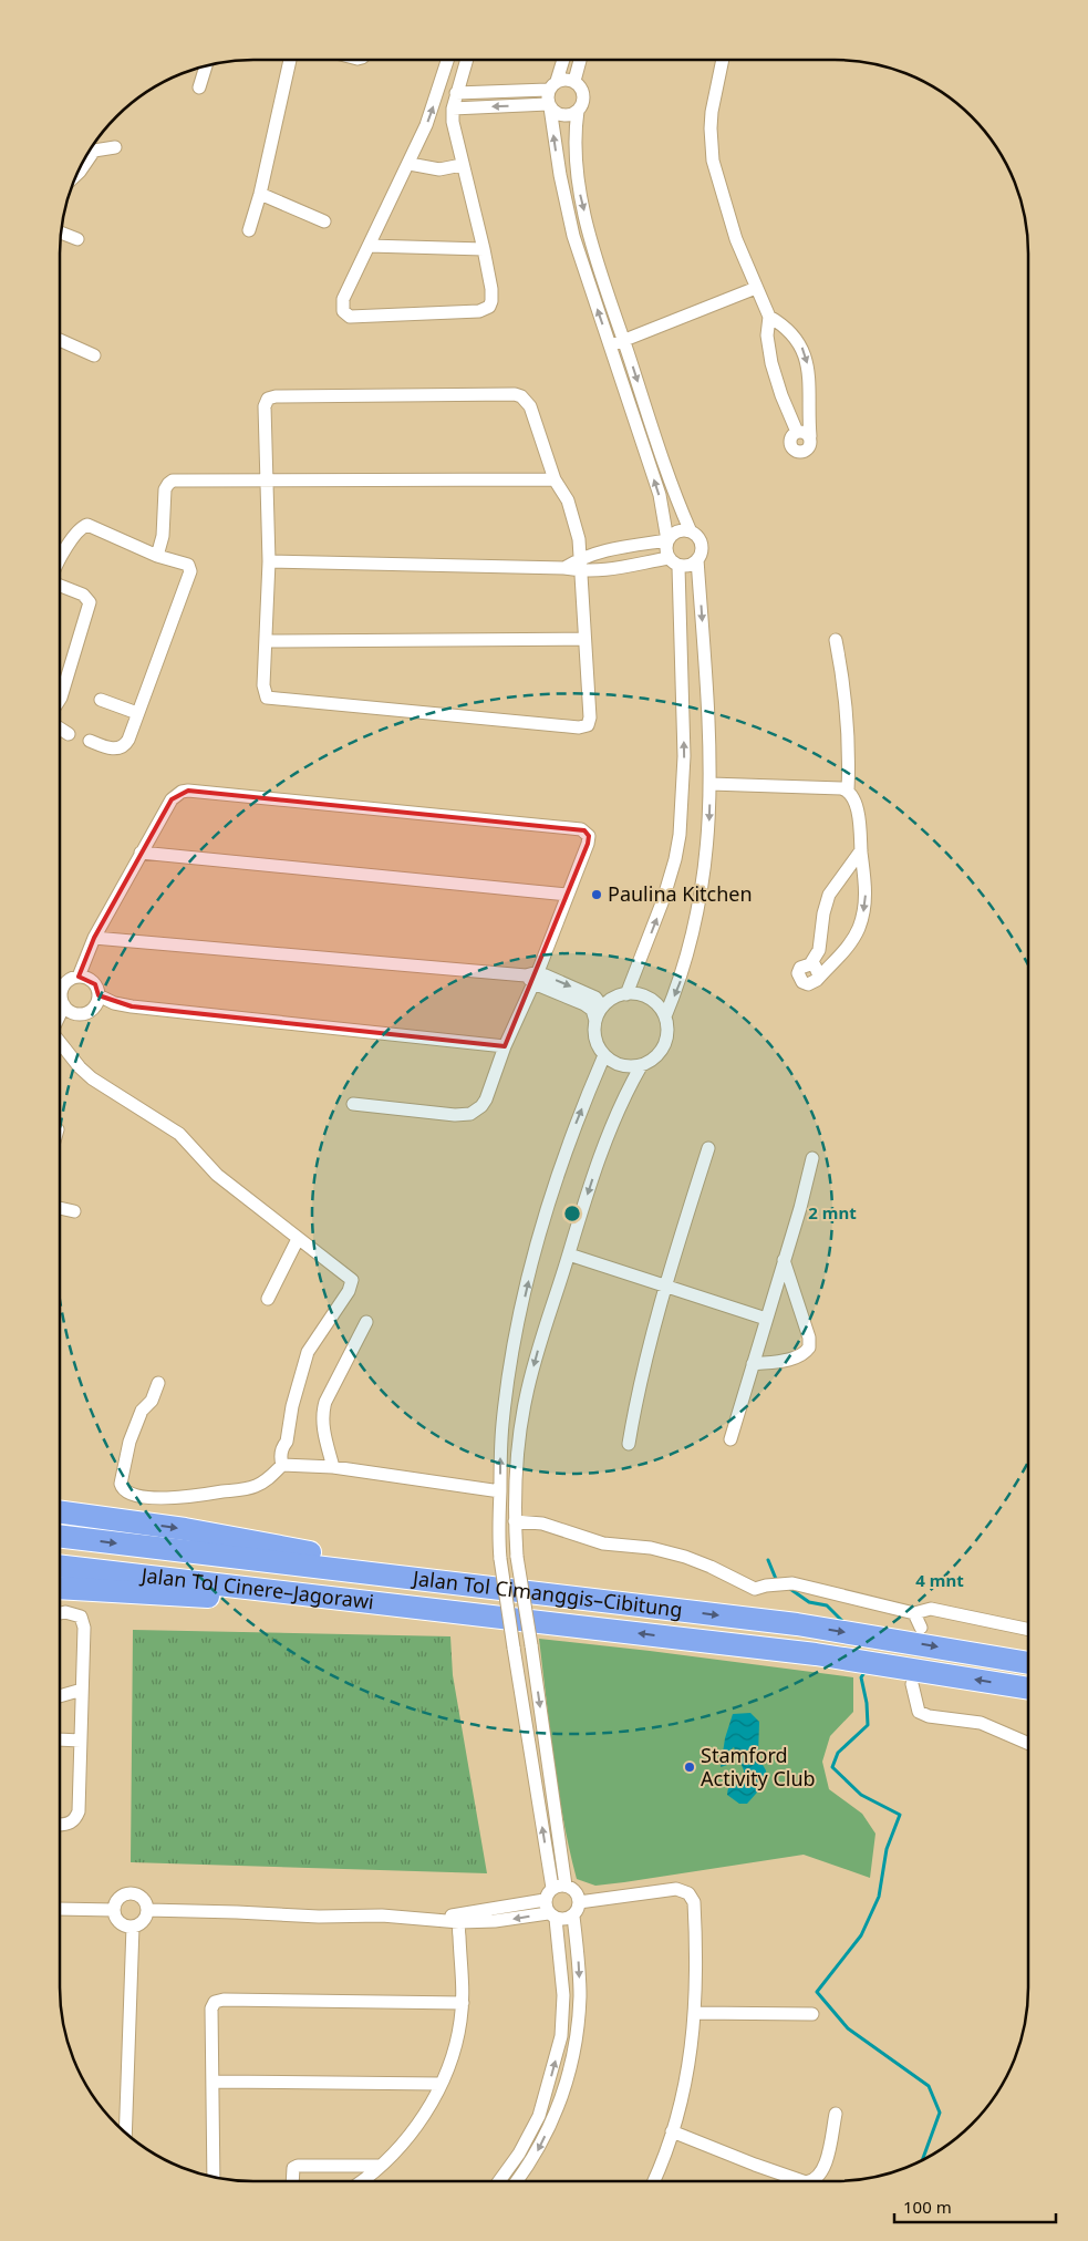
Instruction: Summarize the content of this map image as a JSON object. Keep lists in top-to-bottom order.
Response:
{
  "streets": {
    "highway": ["Jalan Tol Cinere–Jagorawi", "Jalan Tol Cimanggis–Cibitung"]
  },
  "crossings": [
    ["Jalan Tol Cinere–Jagorawi", "Jalan Tol Cimanggis–Cibitung"]
  ],
  "places": ["Paulina Kitchen", "Stamford Activity Club"],
  "scale_bar": "100 m",
  "rings": ["2 mnt", "4 mnt"]
}
